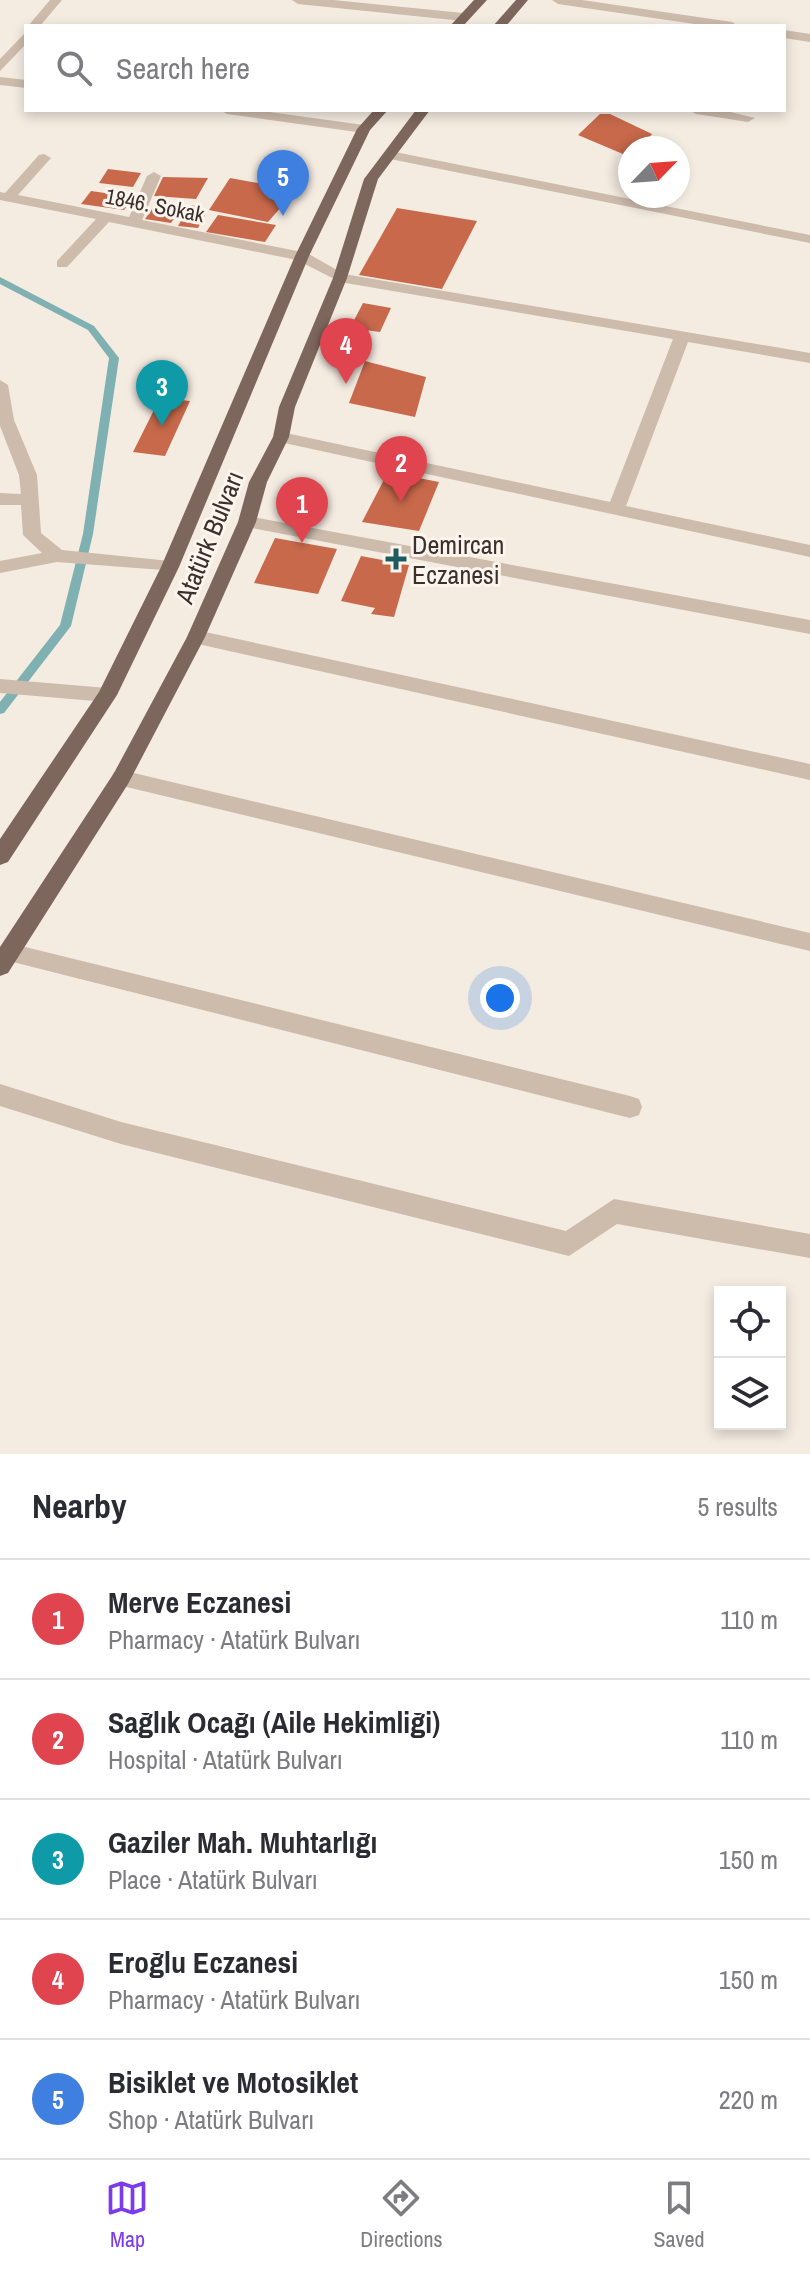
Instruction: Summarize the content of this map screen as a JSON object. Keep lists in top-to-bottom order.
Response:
{
  "streets": {
    "main road": ["Atatürk Bulvarı"],
    "street": ["1846. Sokak"]
  },
  "crossings": [
    ["1846. Sokak", "Atatürk Bulvarı"]
  ],
  "places": {
    "health": ["Demircan Eczanesi"]
  },
  "north": "top right",
  "page": {
    "search": "Search here",
    "pins": [
      "5",
      "4",
      "3",
      "2",
      "1"
    ],
    "heading": ["Nearby", "5 results"],
    "list": [
      {
        "mark": "1",
        "name": "Merve Eczanesi",
        "note": "Pharmacy · Atatürk Bulvarı",
        "value": "110 m"
      },
      {
        "mark": "2",
        "name": "Sağlık Ocağı (Aile Hekimliği)",
        "note": "Hospital · Atatürk Bulvarı",
        "value": "110 m"
      },
      {
        "mark": "3",
        "name": "Gaziler Mah. Muhtarlığı",
        "note": "Place · Atatürk Bulvarı",
        "value": "150 m"
      },
      {
        "mark": "4",
        "name": "Eroğlu Eczanesi",
        "note": "Pharmacy · Atatürk Bulvarı",
        "value": "150 m"
      },
      {
        "mark": "5",
        "name": "Bisiklet ve Motosiklet",
        "note": "Shop · Atatürk Bulvarı",
        "value": "220 m"
      }
    ],
    "nav": ["Map", "Directions", "Saved"]
  }
}
